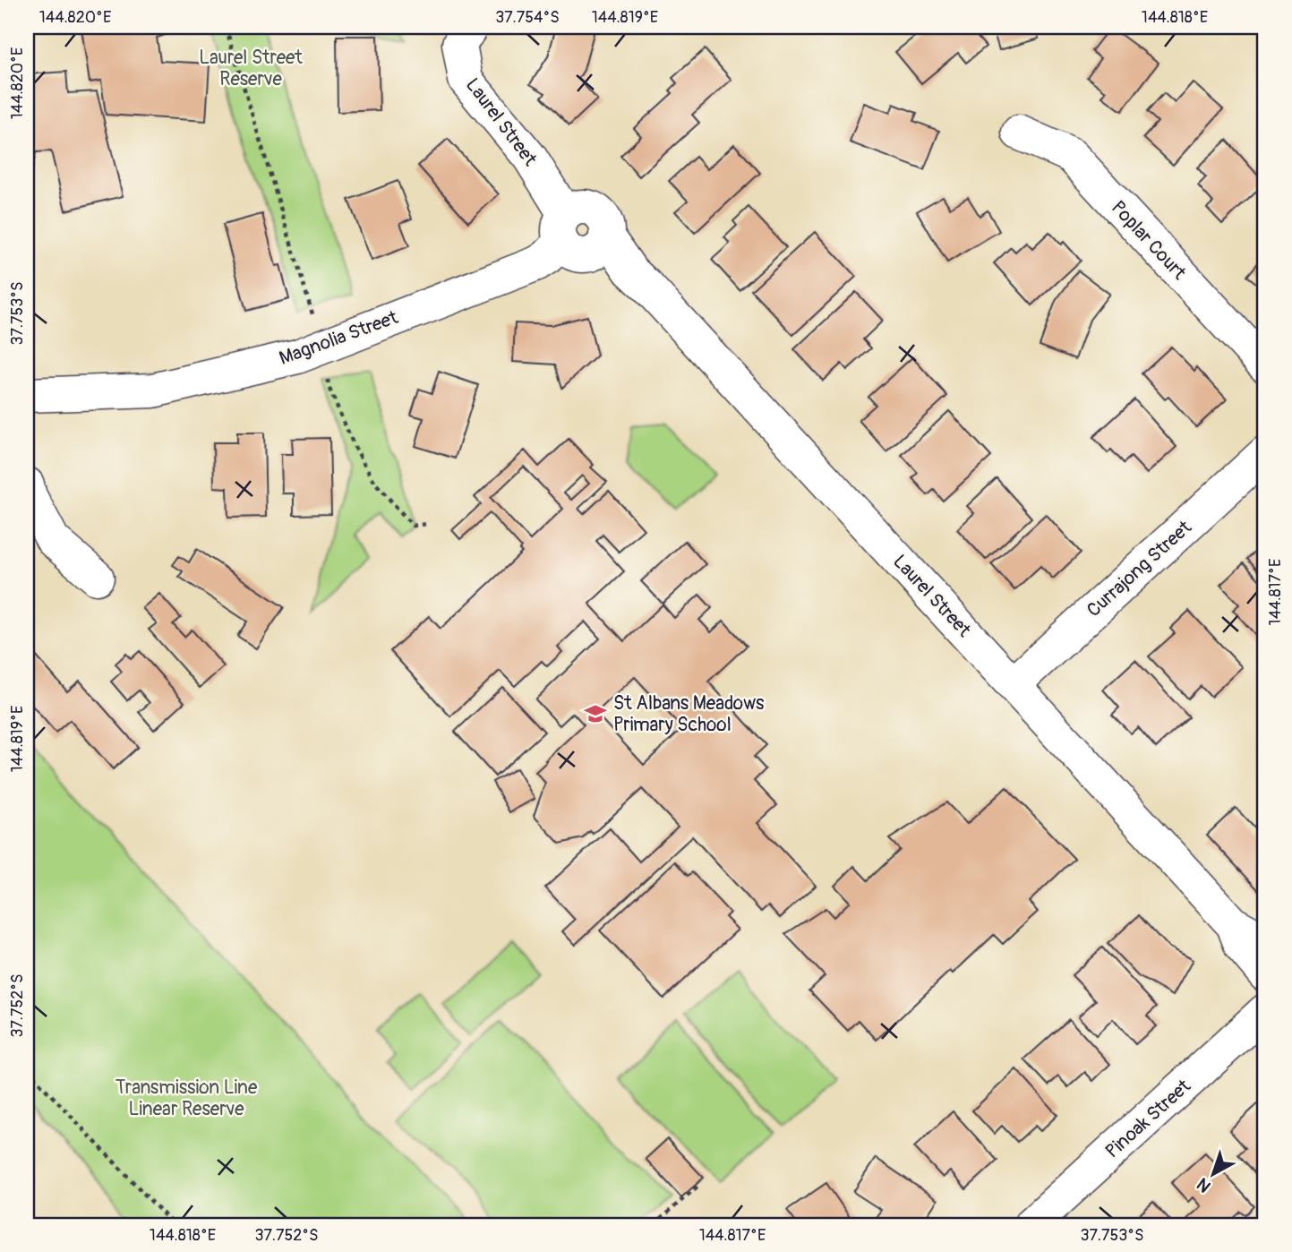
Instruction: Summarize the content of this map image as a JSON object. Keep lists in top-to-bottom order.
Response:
{
  "streets": {
    "street": [
      "Laurel Street",
      "Poplar Court",
      "Magnolia Street",
      "Currajong Street",
      "Pinoak Street"
    ]
  },
  "crossings": [
    ["Laurel Street", "Magnolia Street"],
    ["Laurel Street", "Currajong Street"]
  ],
  "parks": ["Laurel Street Reserve", "Transmission Line Linear Reserve"],
  "places": {
    "school or university": ["St Albans Meadows Primary School"]
  },
  "north": "bottom left",
  "coordinates": [
    "144.820°E",
    "37.754°S",
    "144.819°E",
    "144.818°E",
    "37.753°S",
    "144.817°E",
    "37.752°S"
  ]
}
